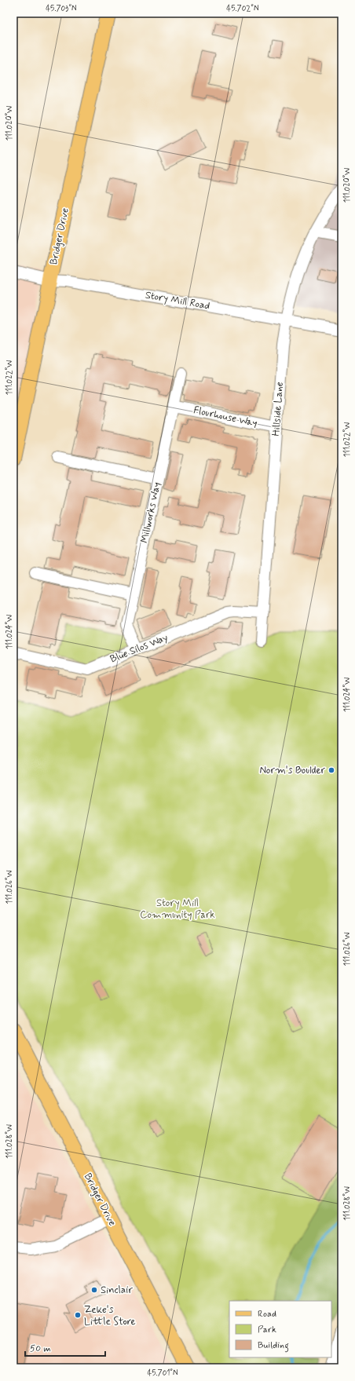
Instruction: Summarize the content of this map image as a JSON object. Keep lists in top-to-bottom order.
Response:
{
  "streets": {
    "main road": ["Bridger Drive"],
    "street": [
      "Story Mill Road",
      "Hillside Lane",
      "Flourhouse Way",
      "Millworks Way",
      "Blue Silos Way"
    ]
  },
  "crossings": [
    ["Bridger Drive", "Story Mill Road"],
    ["Story Mill Road", "Hillside Lane"],
    ["Hillside Lane", "Flourhouse Way"],
    ["Hillside Lane", "Blue Silos Way"],
    ["Flourhouse Way", "Millworks Way"],
    ["Millworks Way", "Blue Silos Way"]
  ],
  "parks": ["Story Mill Community Park"],
  "places": ["Norm's Boulder", "Sinclair", "Zeke's Little Store"],
  "legend": ["Road", "Park", "Building"],
  "scale_bar": "50 m",
  "coordinates": [
    "45.703°N",
    "45.702°N",
    "111.020°W",
    "111.022°W",
    "111.024°W",
    "111.026°W",
    "111.028°W",
    "45.701°N"
  ]
}
